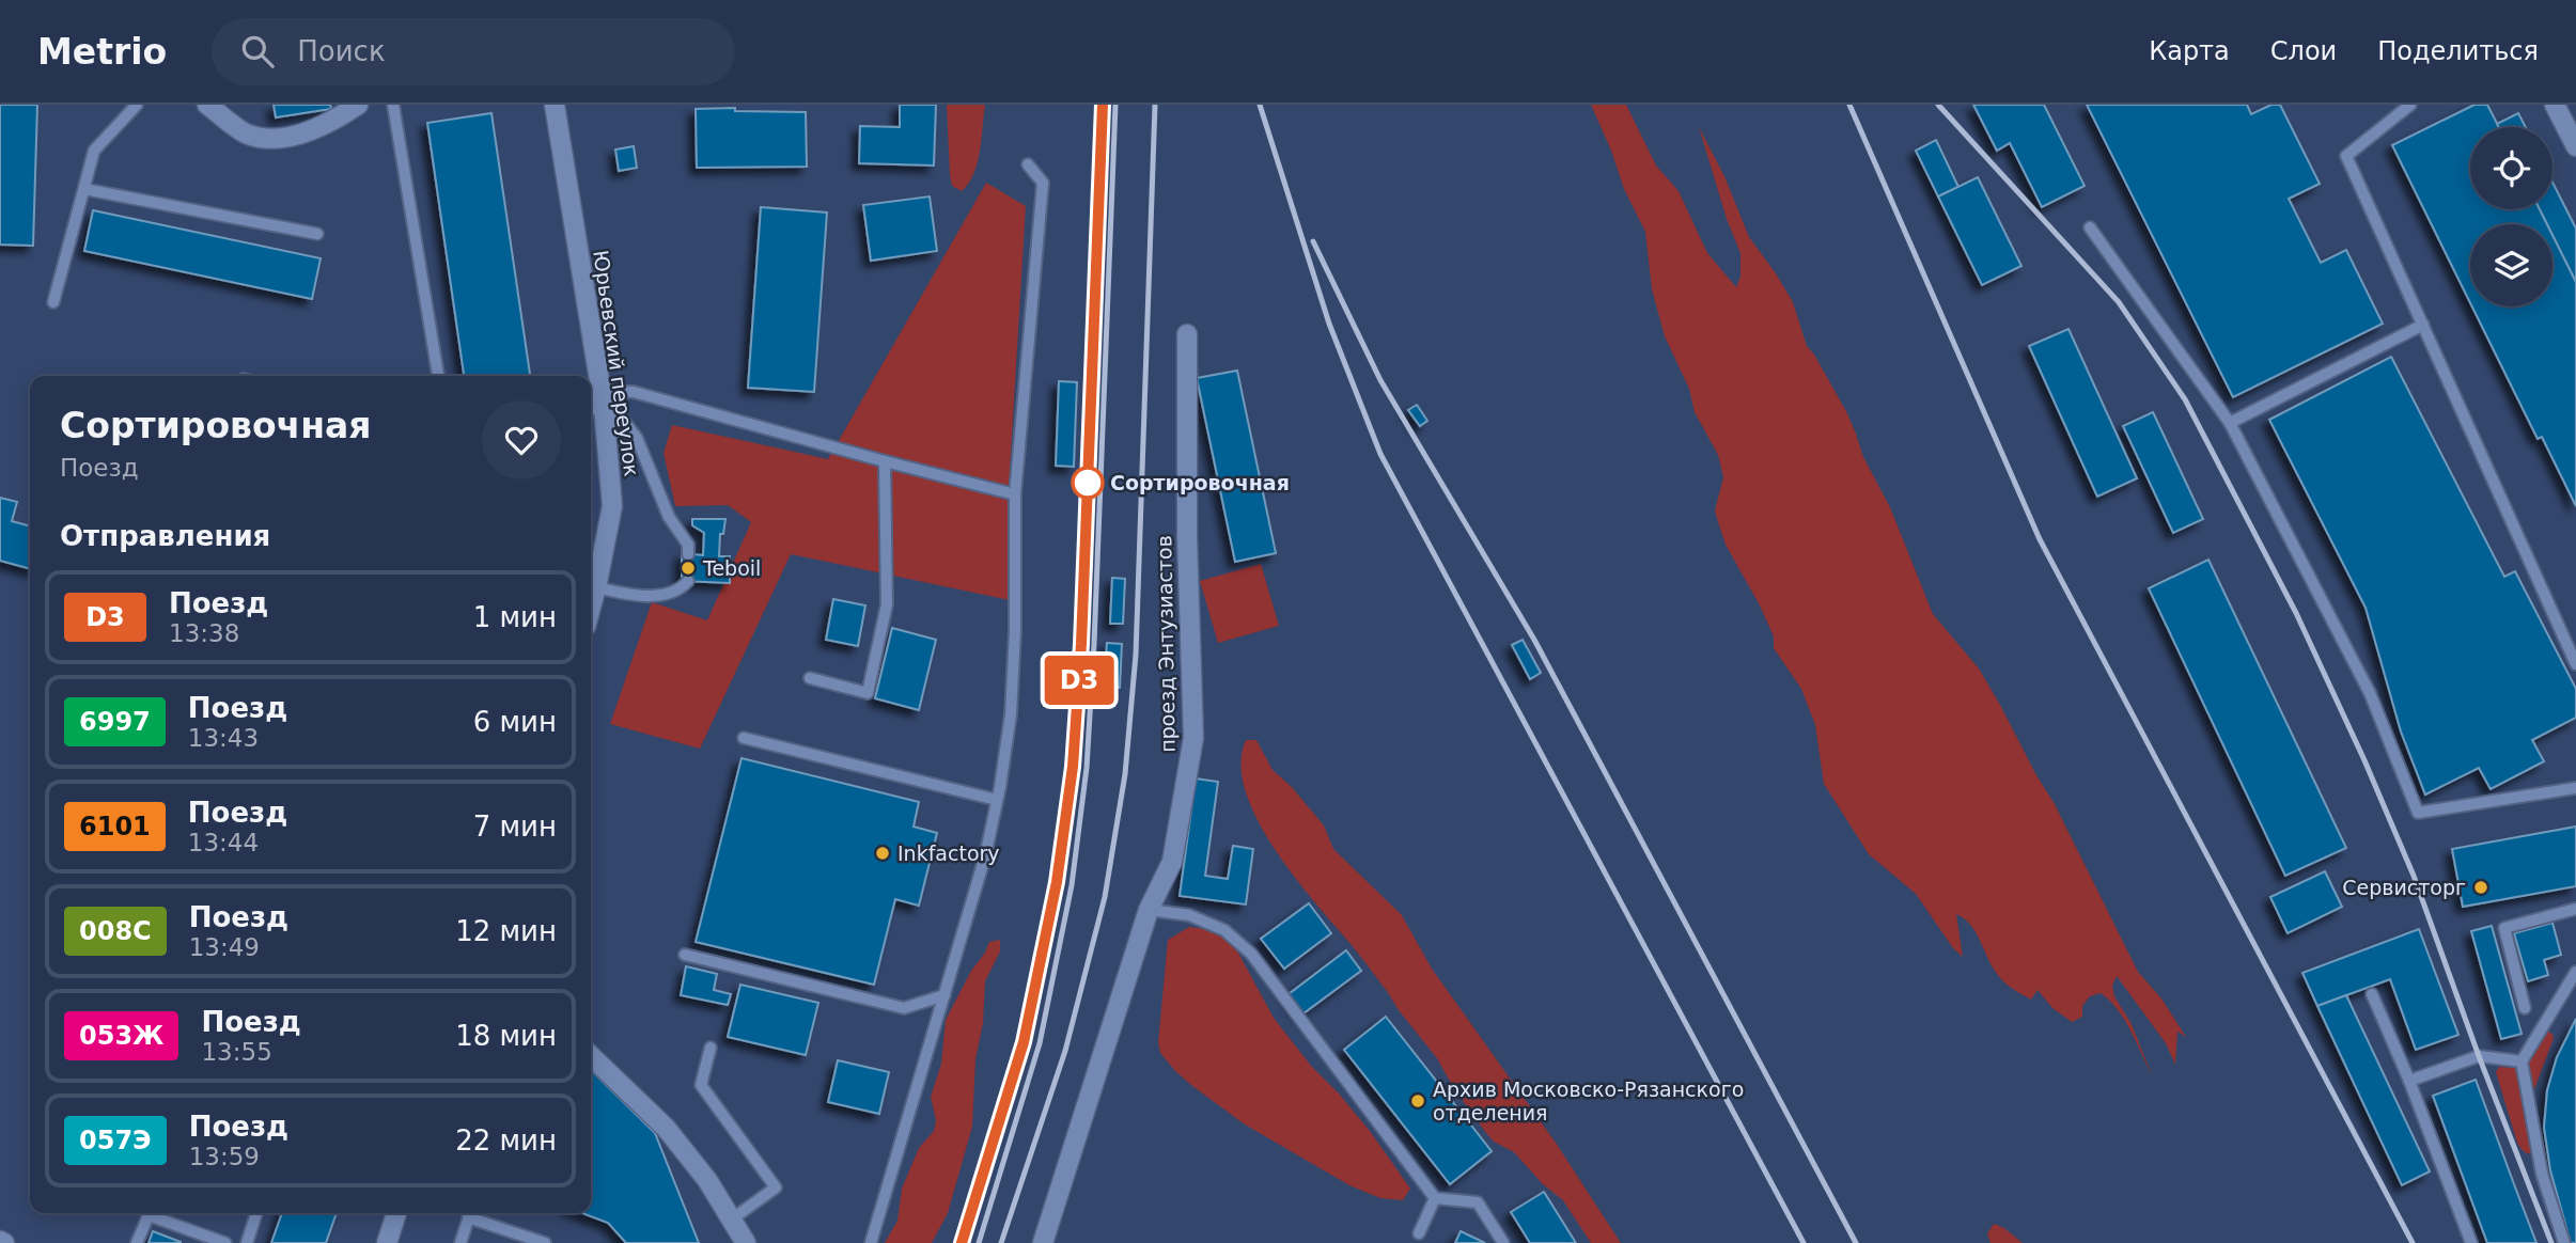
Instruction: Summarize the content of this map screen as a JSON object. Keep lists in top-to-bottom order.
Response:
{
  "streets": {
    "street": ["Юрьевский переулок", "проезд Энтузиастов"]
  },
  "places": [
    "Сортировочная",
    "Teboil",
    "Inkfactory",
    "Сервисторг",
    "Архив Московско-Рязанского отделения"
  ],
  "page": {
    "header": "Metrio",
    "search": "Поиск",
    "nav": ["Карта", "Слои", "Поделиться"],
    "on_map": "D3",
    "heading": [
      ["Сортировочная", "Поезд"],
      "Отправления"
    ],
    "list": [
      {
        "mark": "D3",
        "name": "Поезд",
        "note": "13:38",
        "value": "1 мин"
      },
      {
        "mark": "6997",
        "name": "Поезд",
        "note": "13:43",
        "value": "6 мин"
      },
      {
        "mark": "6101",
        "name": "Поезд",
        "note": "13:44",
        "value": "7 мин"
      },
      {
        "mark": "008С",
        "name": "Поезд",
        "note": "13:49",
        "value": "12 мин"
      },
      {
        "mark": "053Ж",
        "name": "Поезд",
        "note": "13:55",
        "value": "18 мин"
      },
      {
        "mark": "057Э",
        "name": "Поезд",
        "note": "13:59",
        "value": "22 мин"
      }
    ]
  }
}
